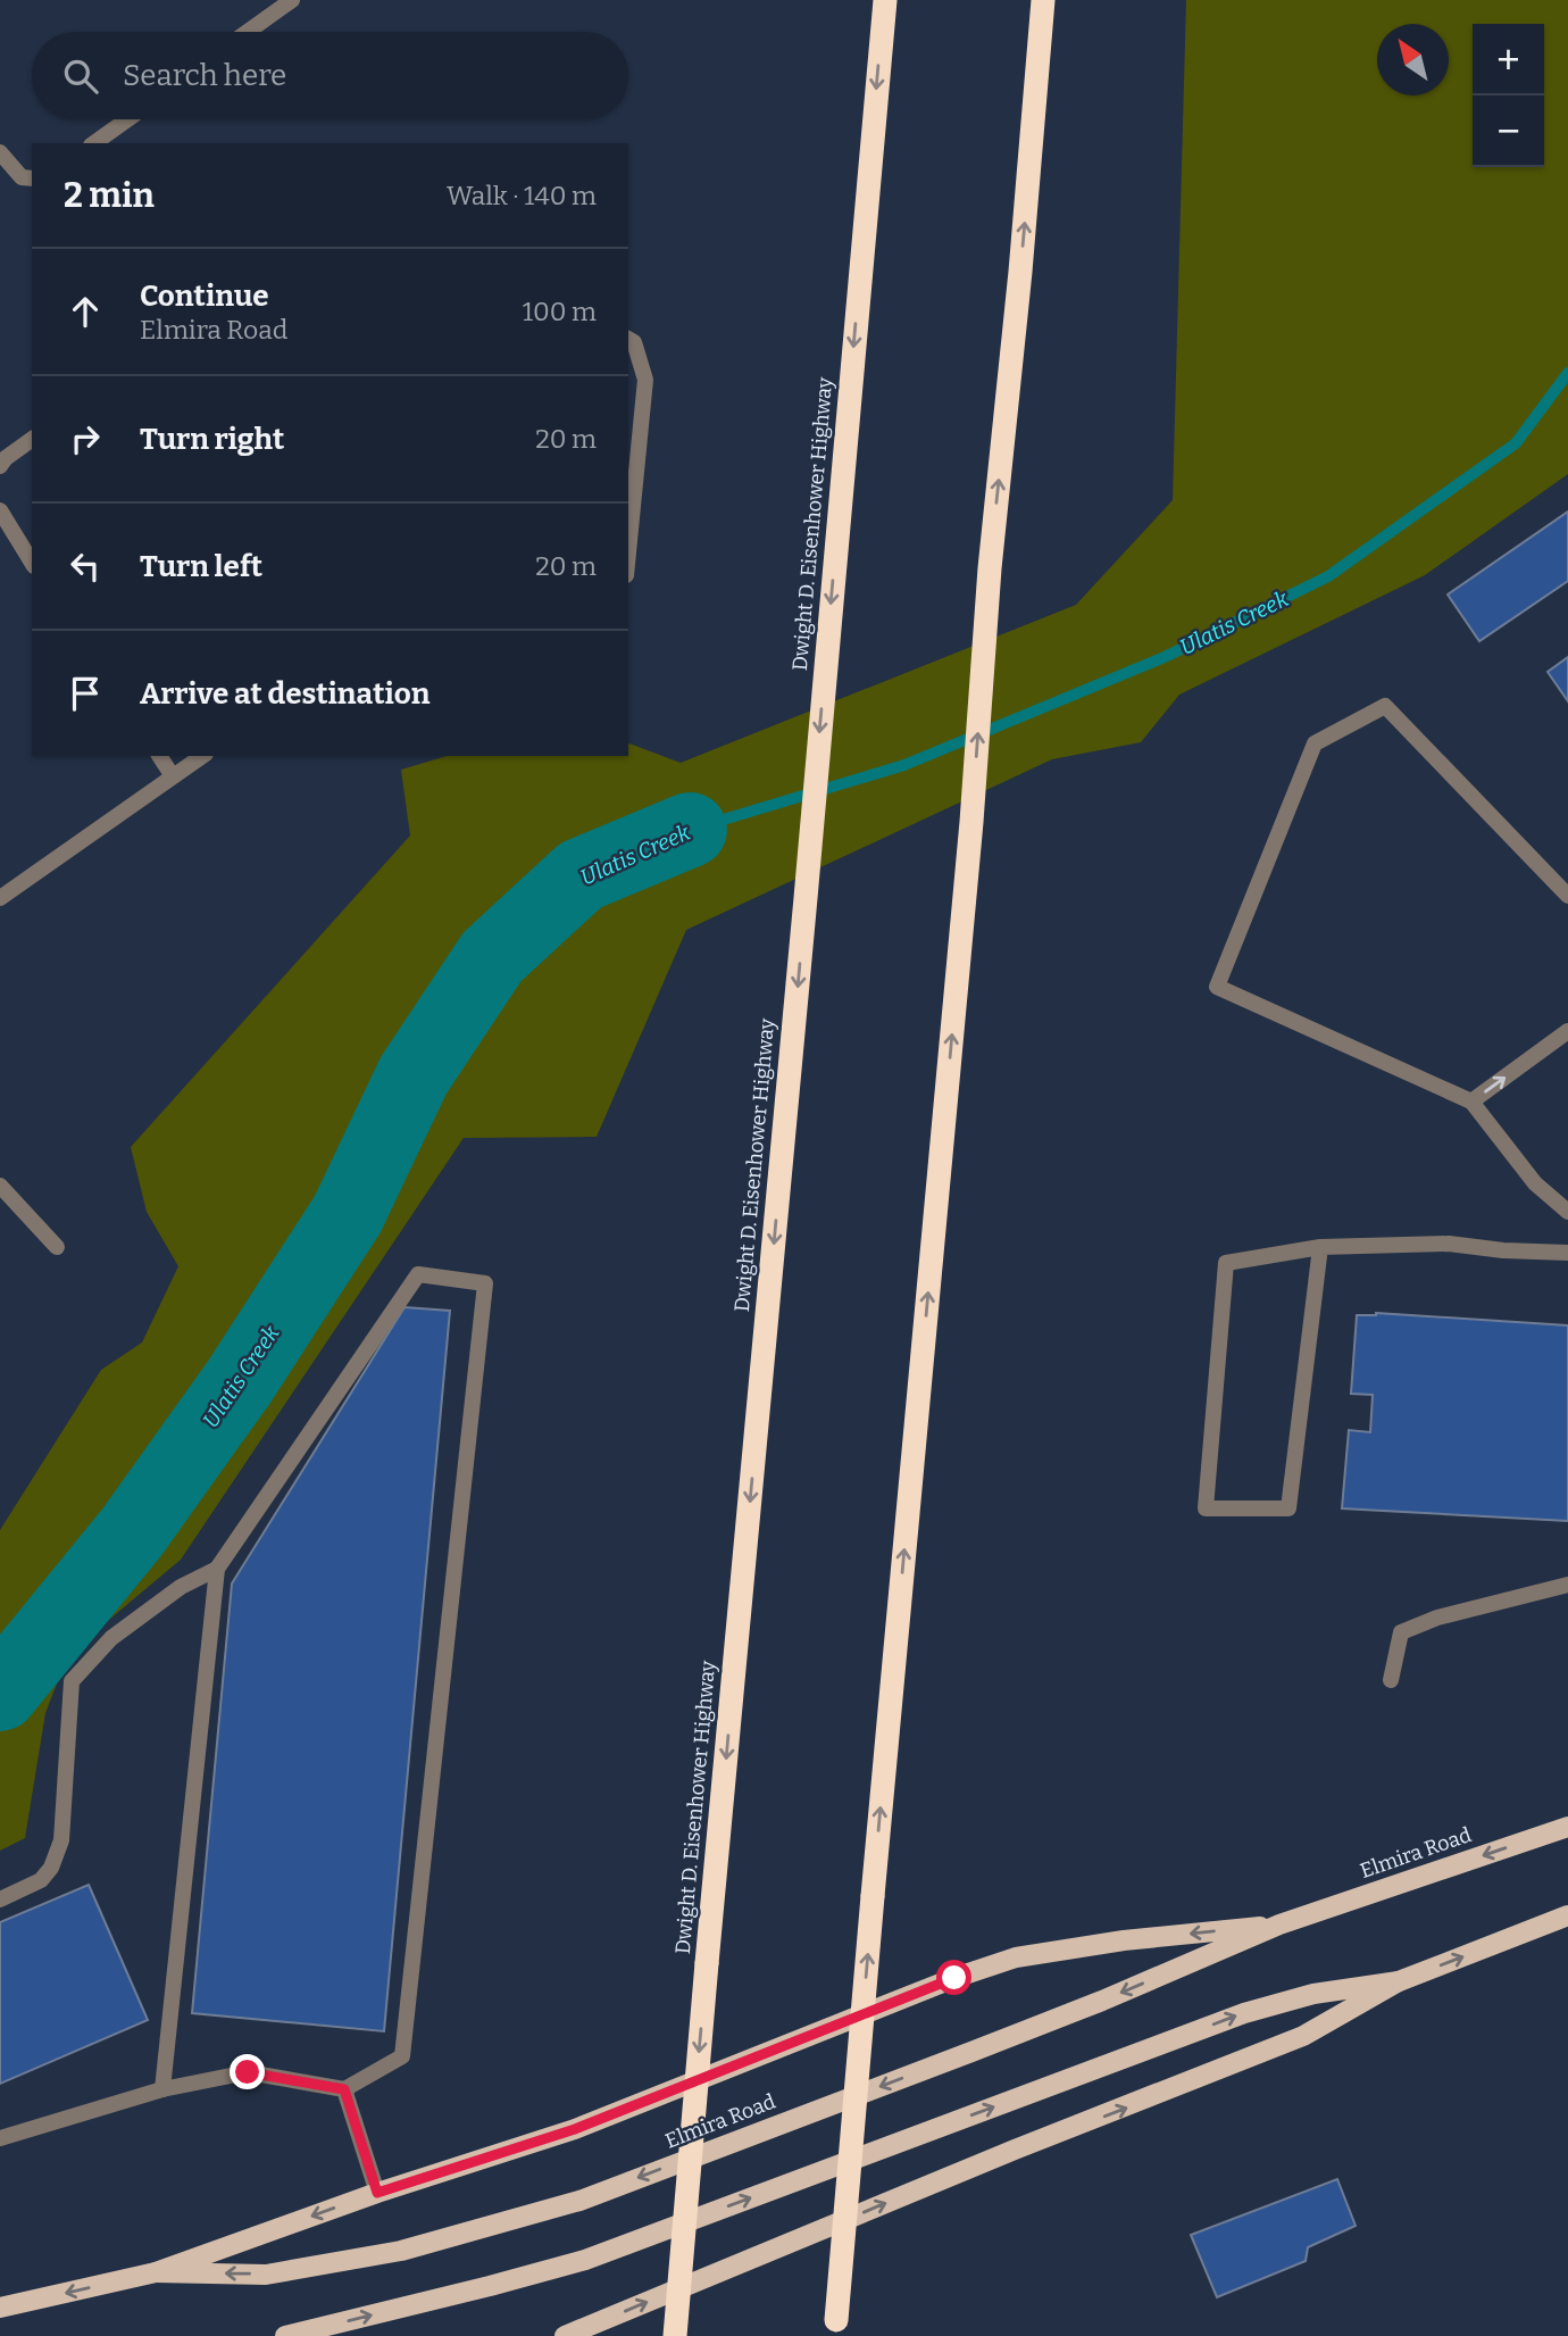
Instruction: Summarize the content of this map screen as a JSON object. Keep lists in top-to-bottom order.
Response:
{
  "streets": {
    "highway": ["Dwight D. Eisenhower Highway"],
    "main road": ["Elmira Road"]
  },
  "water": ["Ulatis Creek"],
  "north": "top left",
  "page": {
    "map_buttons": ["+", "−"],
    "search": "Search here",
    "heading": ["2 min", "Walk · 140 m"],
    "list": [
      ["Continue", "Elmira Road", "100 m"],
      ["Turn right", "20 m"],
      ["Turn left", "20 m"],
      "Arrive at destination"
    ]
  }
}
